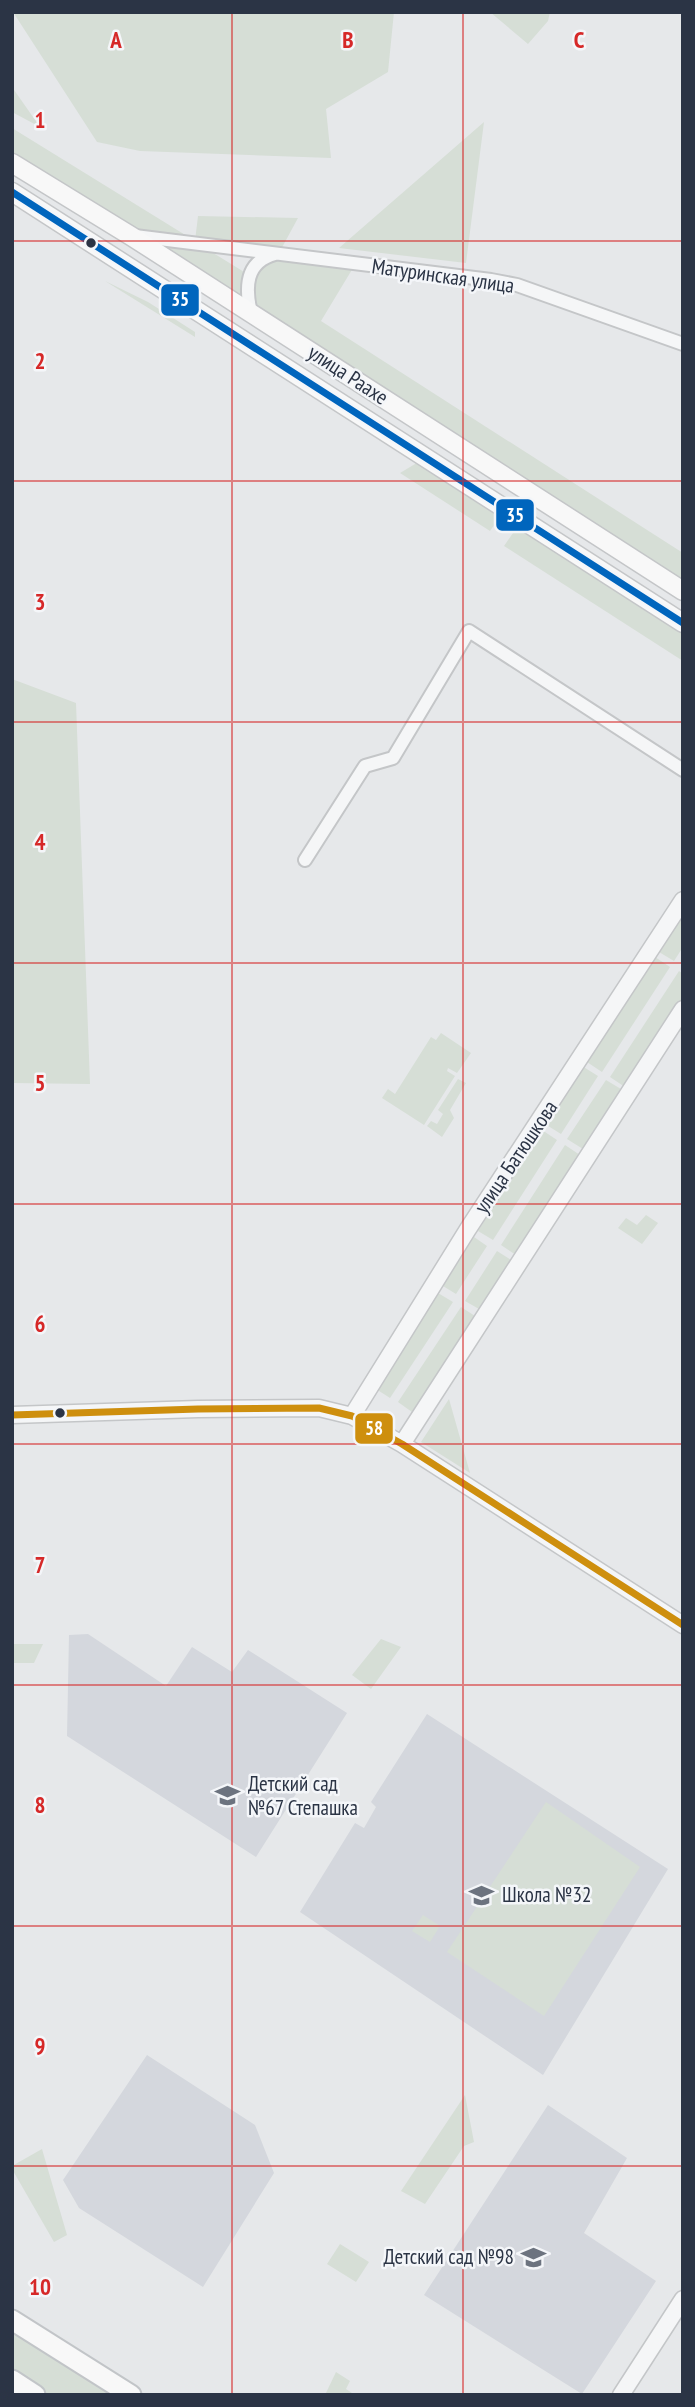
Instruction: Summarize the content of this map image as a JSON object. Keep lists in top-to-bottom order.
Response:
{
  "streets": {
    "main road": ["улица Раахе"],
    "street": ["Матуринская улица", "улица Батюшкова"]
  },
  "crossings": [
    ["Матуринская улица", "улица Раахе"]
  ],
  "places": {
    "school or university": ["Детский сад №67 Степашка", "Школа №32", "Детский сад №98"]
  },
  "lines": ["transit line 35", "transit line 58"],
  "grid": {
    "columns": ["A", "B", "C"],
    "rows": [
      "1",
      "2",
      "3",
      "4",
      "5",
      "6",
      "7",
      "8",
      "9",
      "10"
    ]
  }
}
